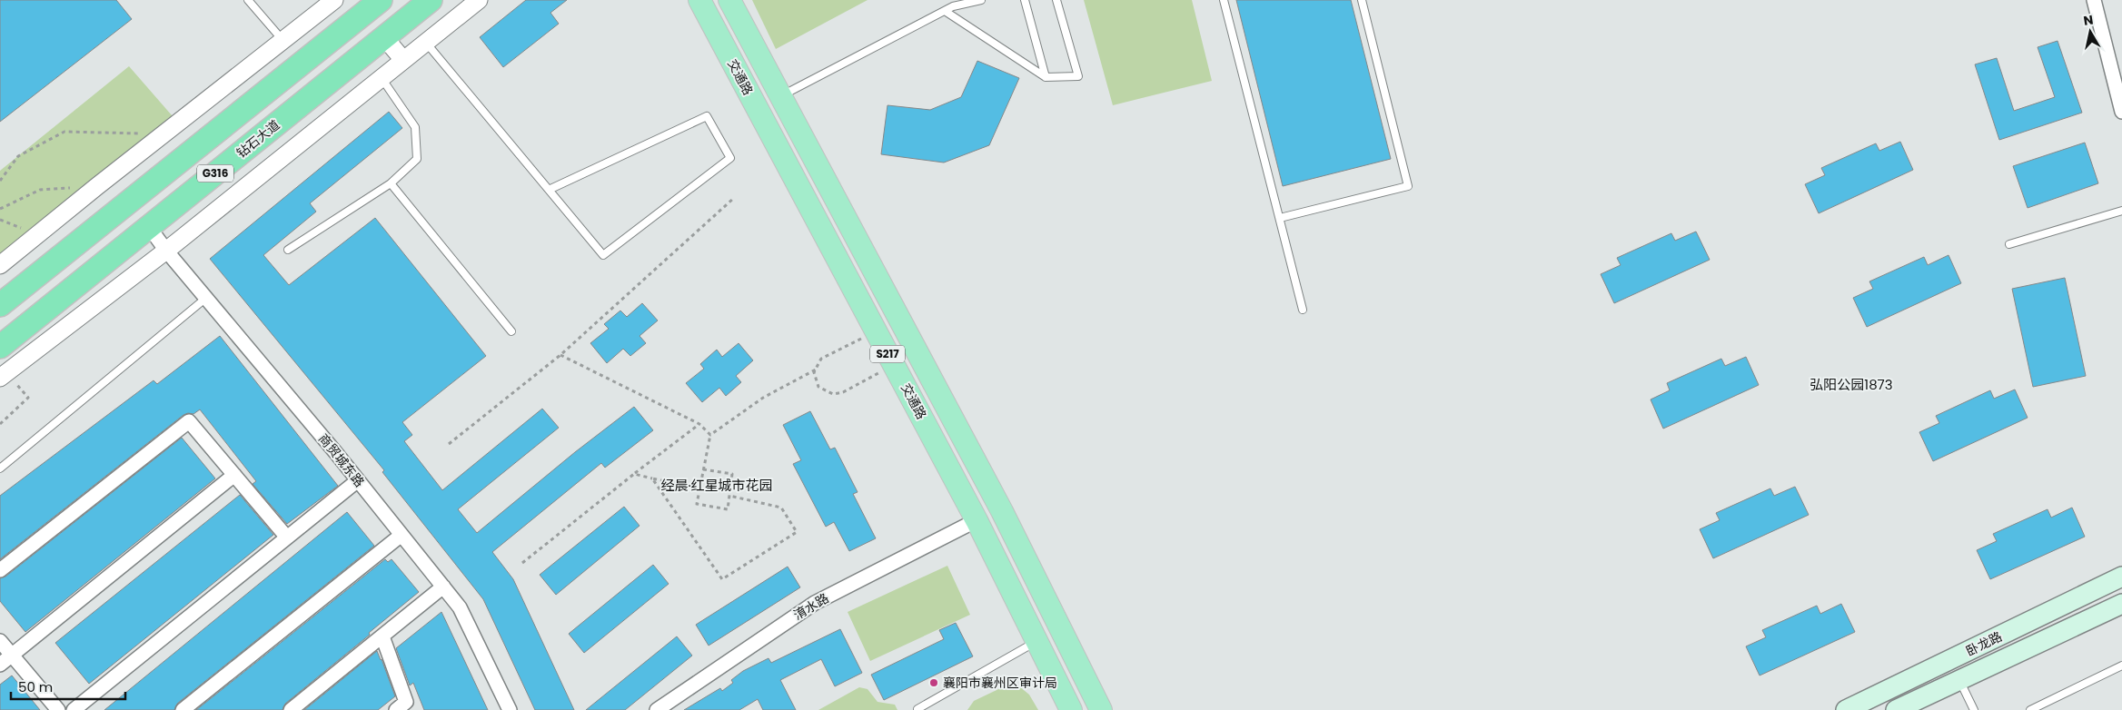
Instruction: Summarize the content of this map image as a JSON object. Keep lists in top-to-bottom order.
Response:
{
  "streets": {
    "highway": ["钻石大道", "G316"],
    "main road": ["交通路", "S217", "卧龙路"],
    "street": ["商贸城东路", "淯水路"]
  },
  "crossings": [
    ["交通路", "淯水路"],
    ["钻石大道", "商贸城东路"]
  ],
  "districts": ["弘阳公园1873", "经晨·红星城市花园"],
  "places": ["襄阳市襄州区审计局"],
  "scale_bar": "50 m",
  "north": "top"
}
